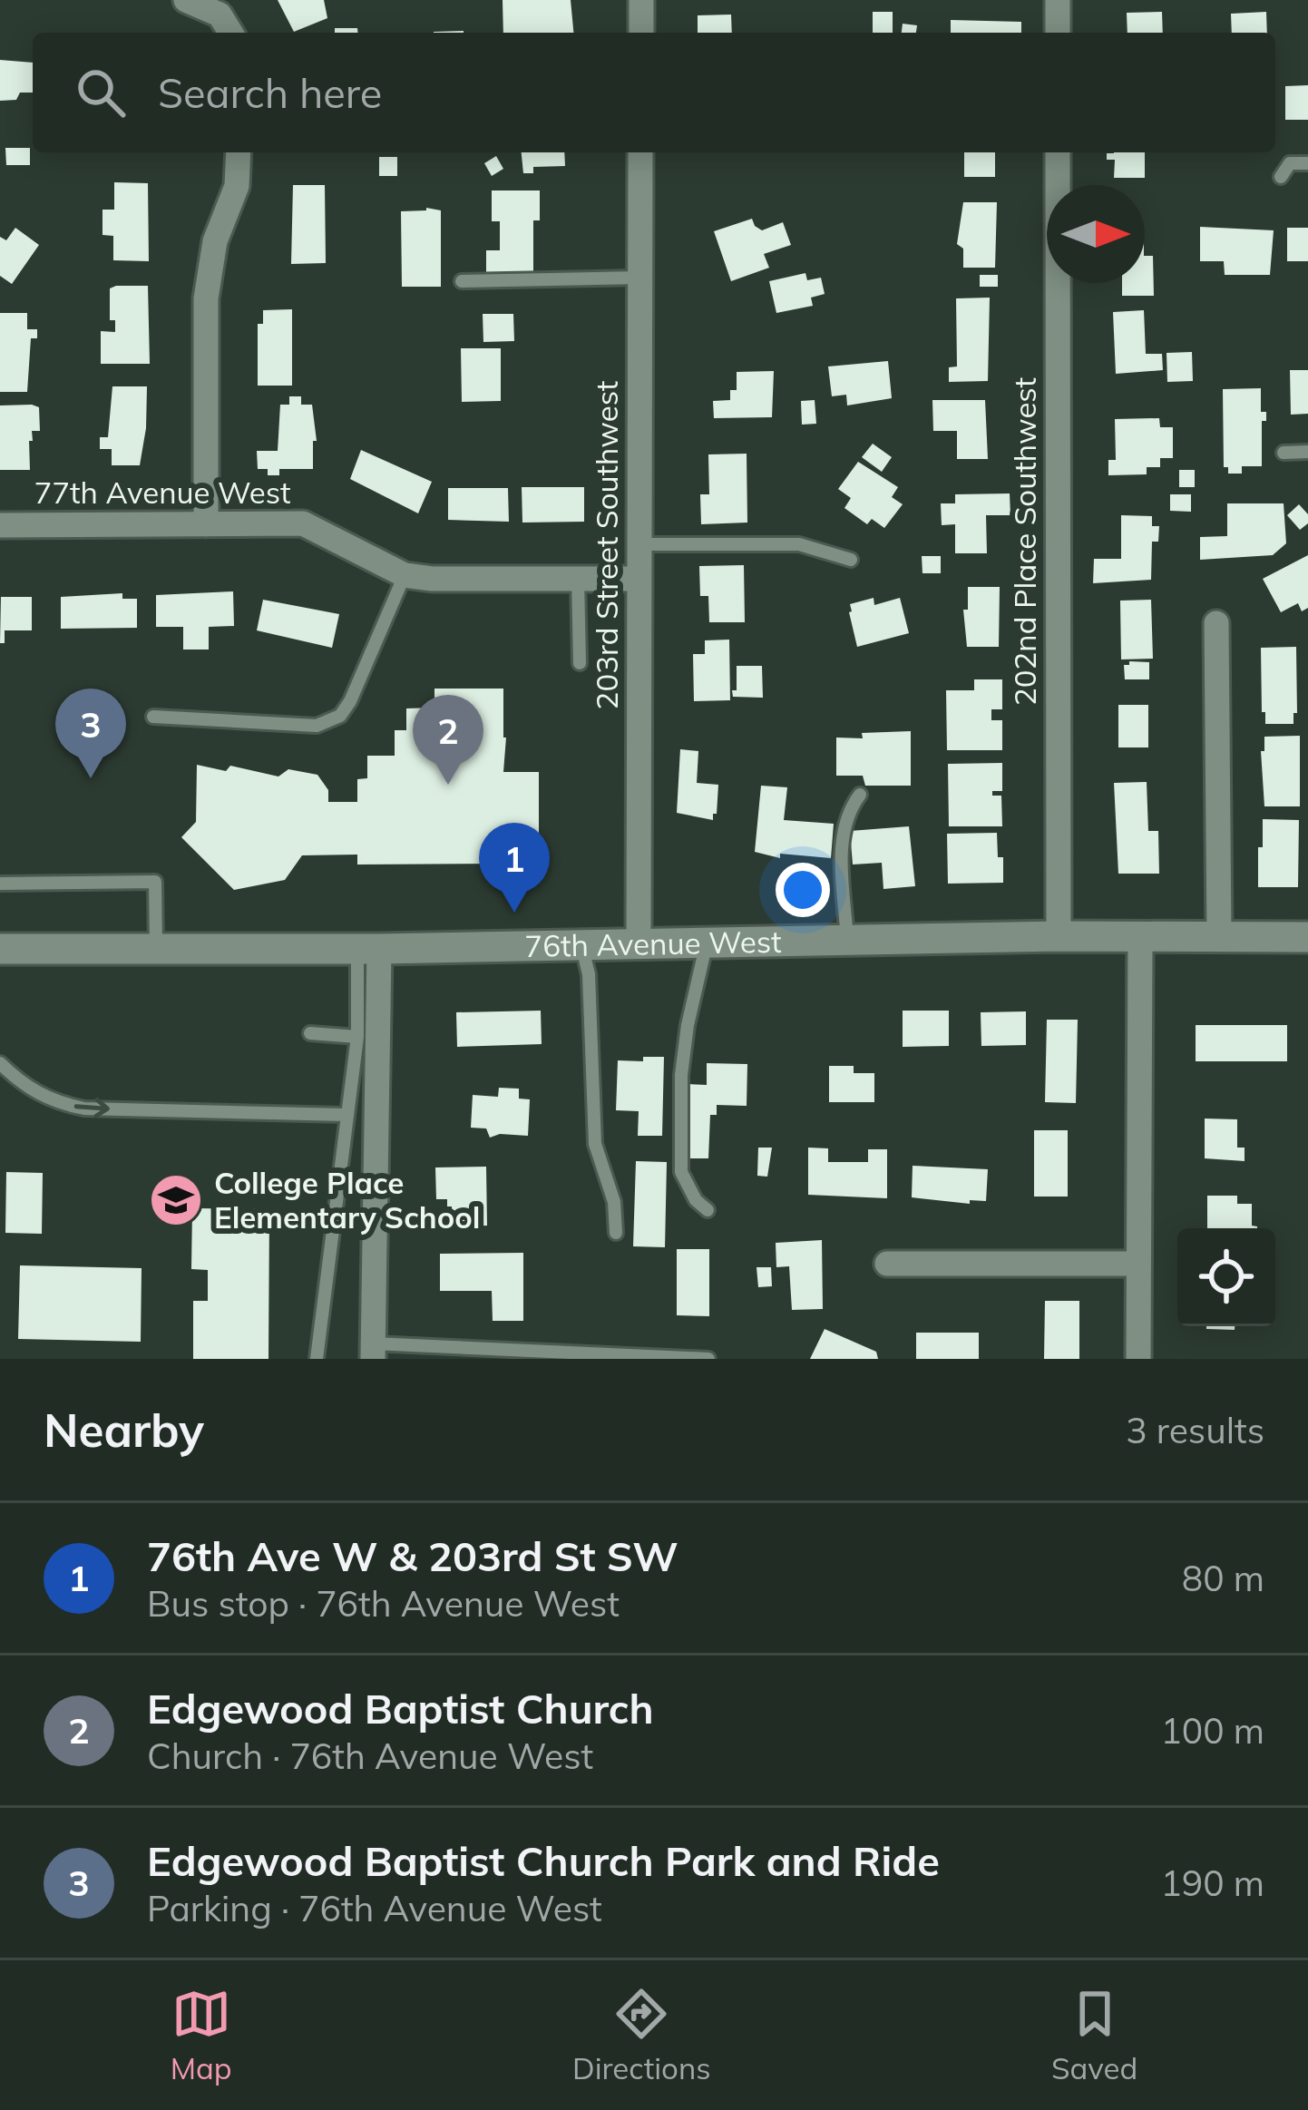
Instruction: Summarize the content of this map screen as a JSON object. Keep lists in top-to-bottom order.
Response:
{
  "streets": {
    "street": [
      "77th Avenue West",
      "202nd Place Southwest",
      "203rd Street Southwest",
      "76th Avenue West"
    ]
  },
  "crossings": [
    ["77th Avenue West", "203rd Street Southwest"],
    ["202nd Place Southwest", "76th Avenue West"],
    ["203rd Street Southwest", "76th Avenue West"]
  ],
  "places": {
    "school or university": ["College Place Elementary School"]
  },
  "north": "right",
  "page": {
    "search": "Search here",
    "pins": ["3", "2", "1"],
    "heading": ["Nearby", "3 results"],
    "list": [
      {
        "mark": "1",
        "name": "76th Ave W & 203rd St SW",
        "note": "Bus stop · 76th Avenue West",
        "value": "80 m"
      },
      {
        "mark": "2",
        "name": "Edgewood Baptist Church",
        "note": "Church · 76th Avenue West",
        "value": "100 m"
      },
      {
        "mark": "3",
        "name": "Edgewood Baptist Church Park and Ride",
        "note": "Parking · 76th Avenue West",
        "value": "190 m"
      }
    ],
    "nav": ["Map", "Directions", "Saved"]
  }
}
